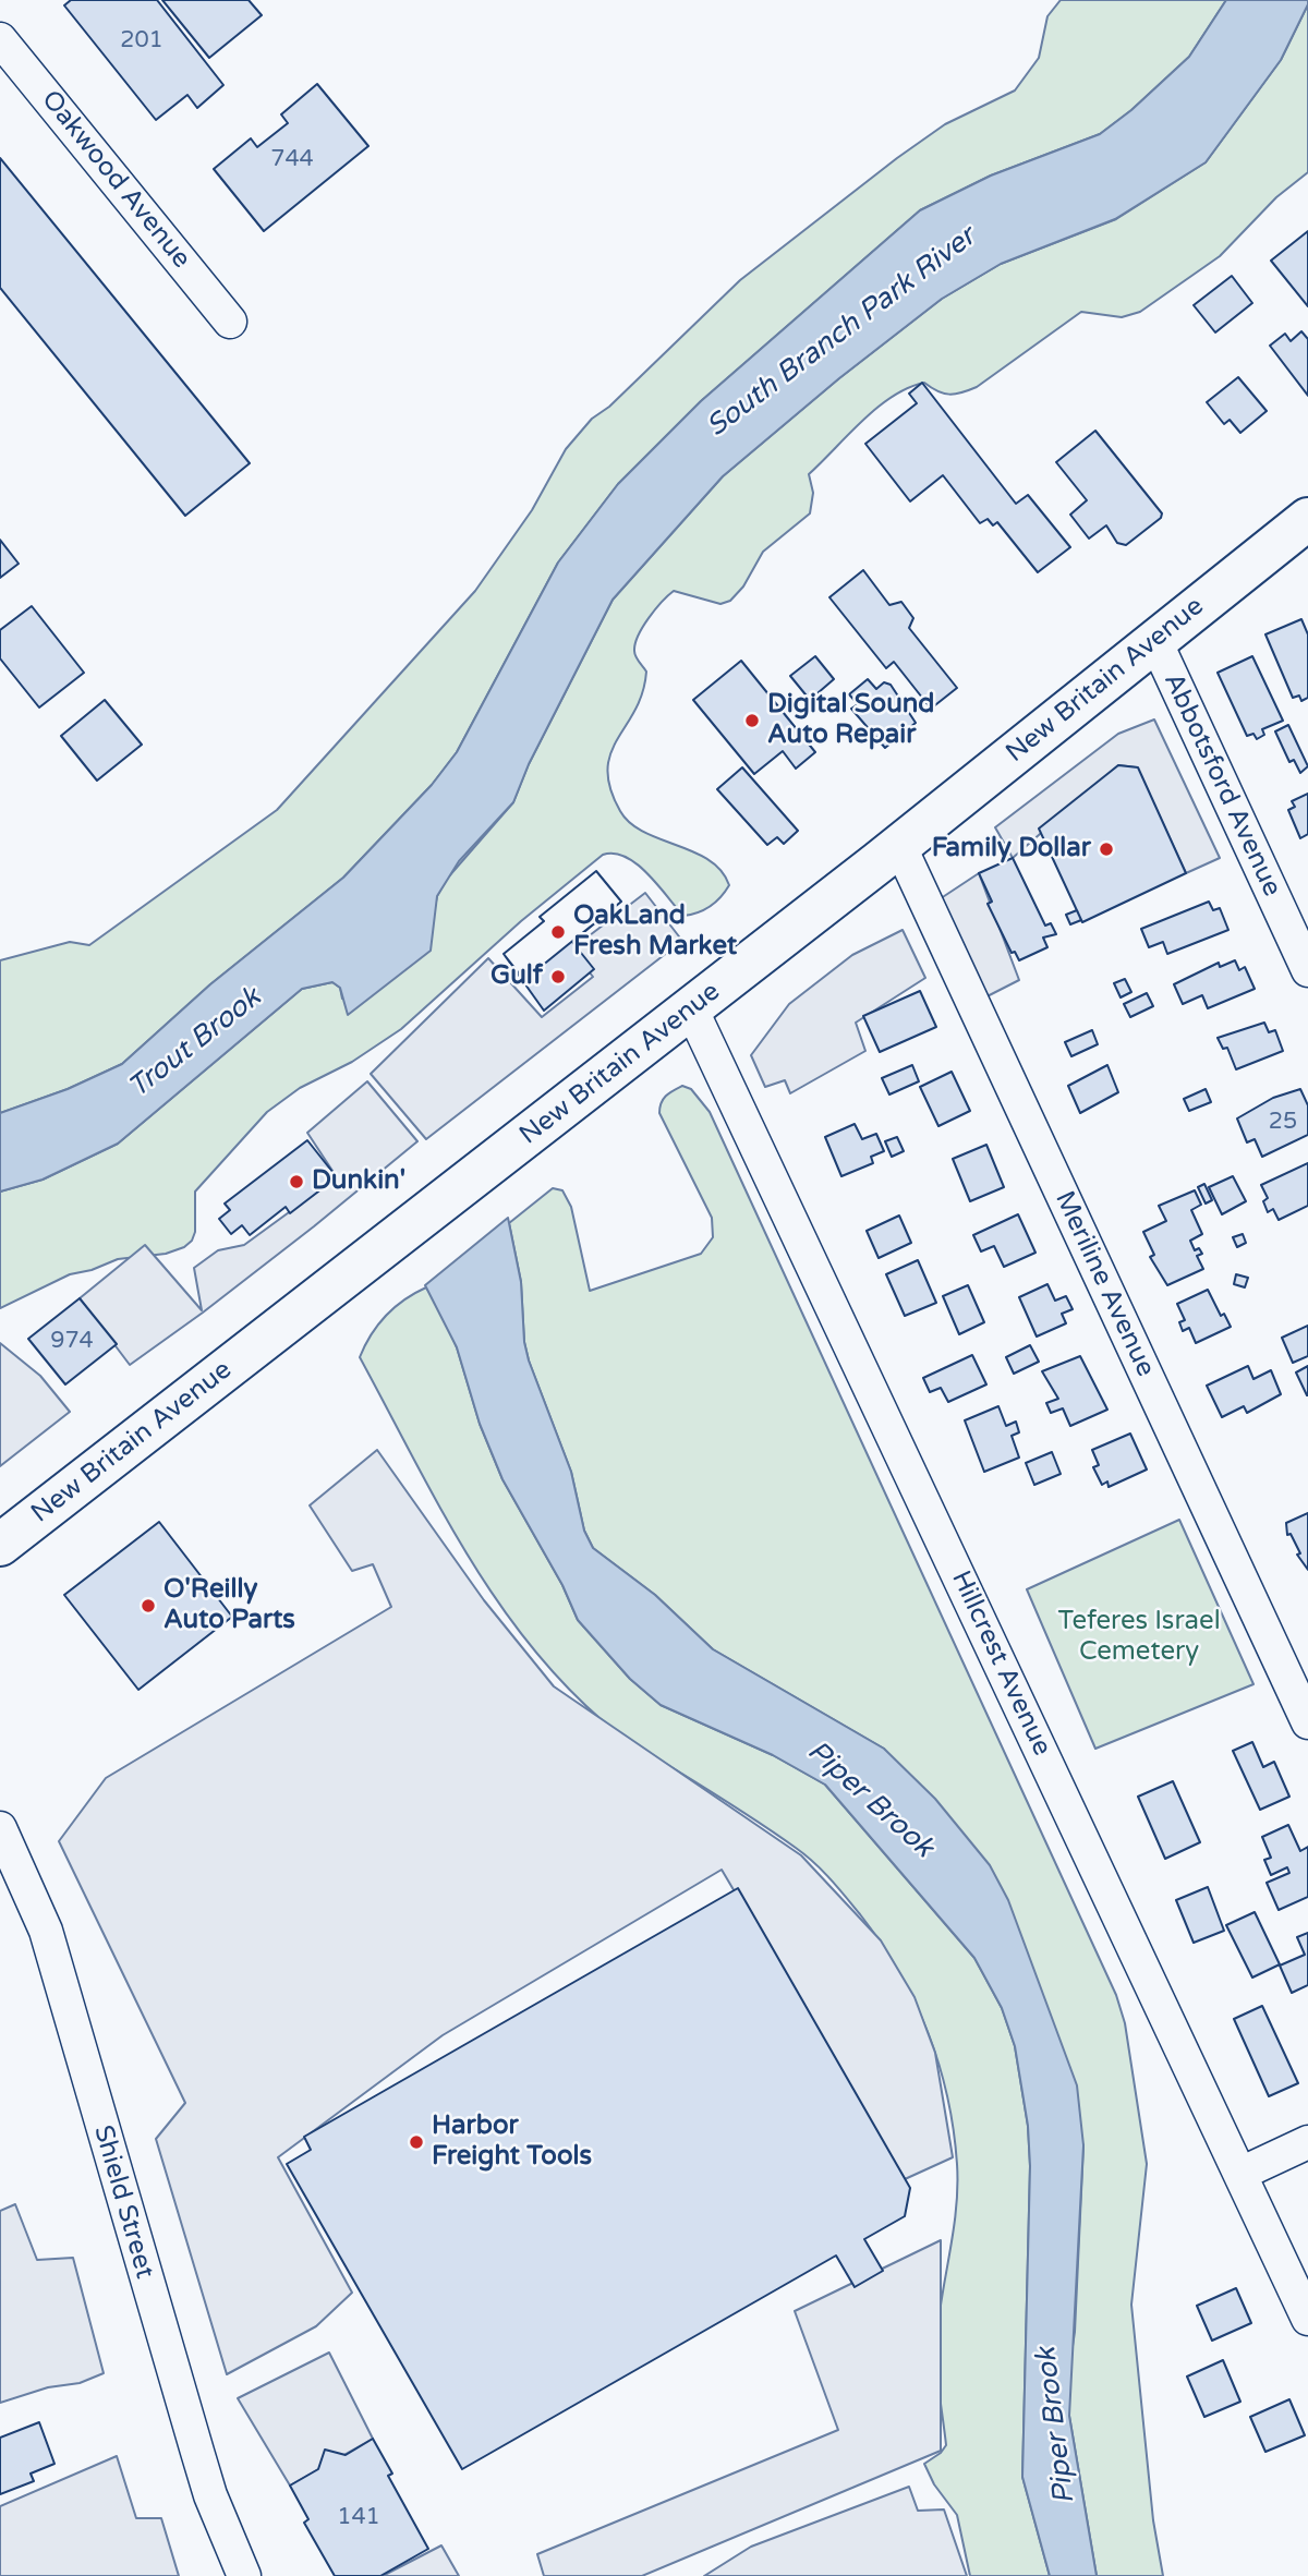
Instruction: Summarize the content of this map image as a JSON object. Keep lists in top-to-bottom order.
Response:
{
  "streets": {
    "main road": ["New Britain Avenue"],
    "street": [
      "Oakwood Avenue",
      "Abbotsford Avenue",
      "Meriline Avenue",
      "Hillcrest Avenue",
      "Shield Street"
    ]
  },
  "crossings": [
    ["New Britain Avenue", "Abbotsford Avenue"],
    ["New Britain Avenue", "Meriline Avenue"],
    ["New Britain Avenue", "Hillcrest Avenue"]
  ],
  "water": ["South Branch Park River", "Trout Brook", "Piper Brook"],
  "parks": ["Teferes Israel Cemetery"],
  "places": [
    "Digital Sound Auto Repair",
    "Family Dollar",
    "OakLand Fresh Market",
    "Gulf",
    "Dunkin'",
    "O'Reilly Auto Parts",
    "Harbor Freight Tools"
  ],
  "house_numbers": [
    "201",
    "744",
    "25",
    "974",
    "141"
  ]
}
